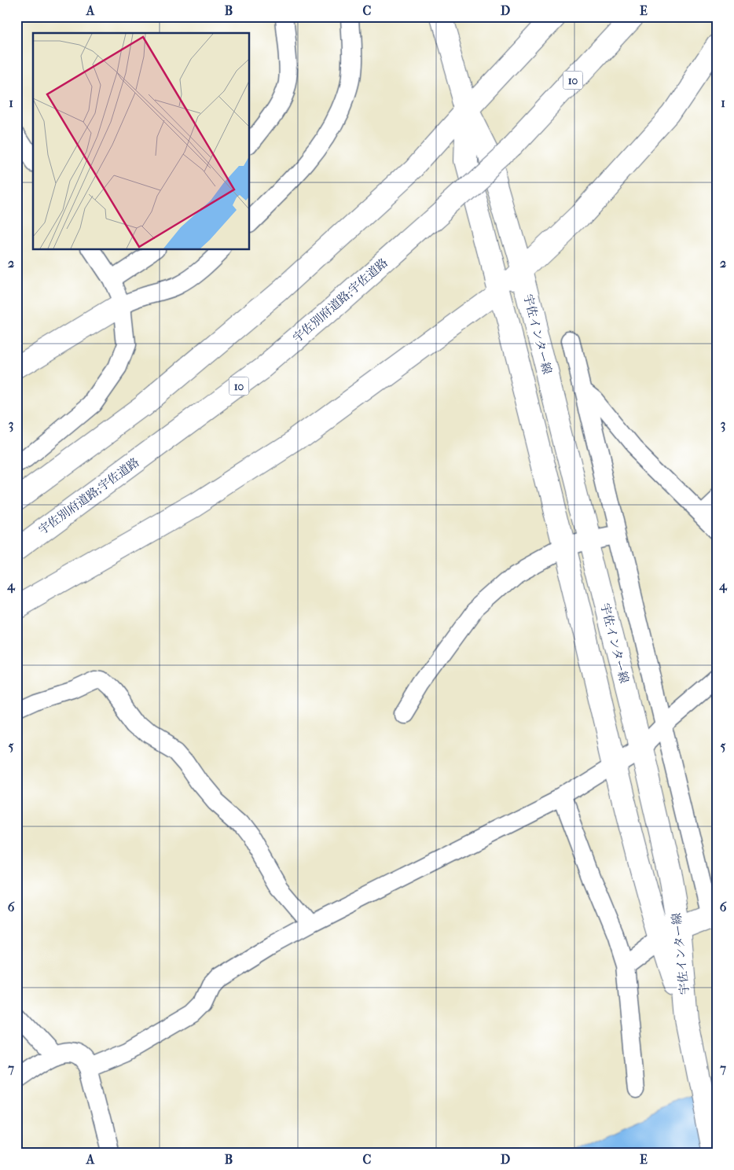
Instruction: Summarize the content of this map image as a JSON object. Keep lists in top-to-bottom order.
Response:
{
  "streets": {
    "main road": ["10", "宇佐別府道路;宇佐道路", "宇佐インター線"]
  },
  "grid": {
    "columns": [
      "A",
      "B",
      "C",
      "D",
      "E"
    ],
    "rows": [
      "1",
      "2",
      "3",
      "4",
      "5",
      "6",
      "7"
    ]
  }
}
